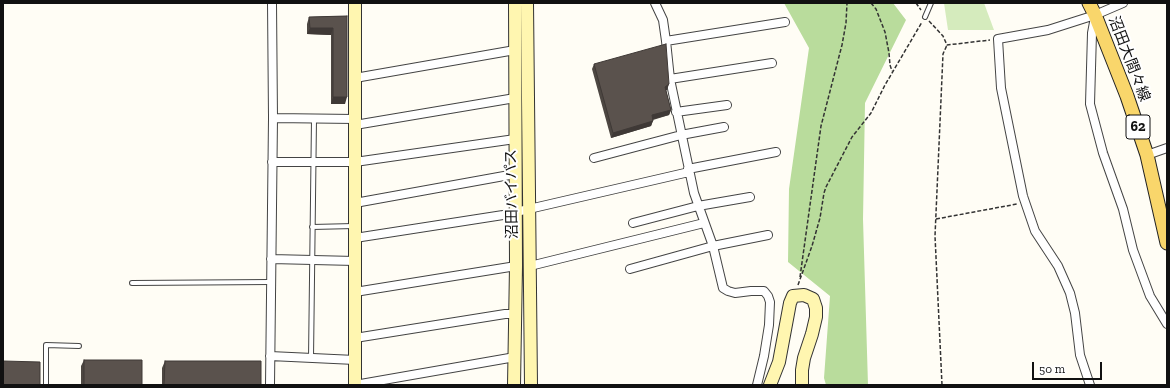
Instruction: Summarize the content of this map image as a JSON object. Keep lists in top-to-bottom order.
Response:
{
  "streets": {
    "main road": ["沼田大間々線", "62"],
    "street": ["沼田バイパス"]
  },
  "scale_bar": "50 m"
}
